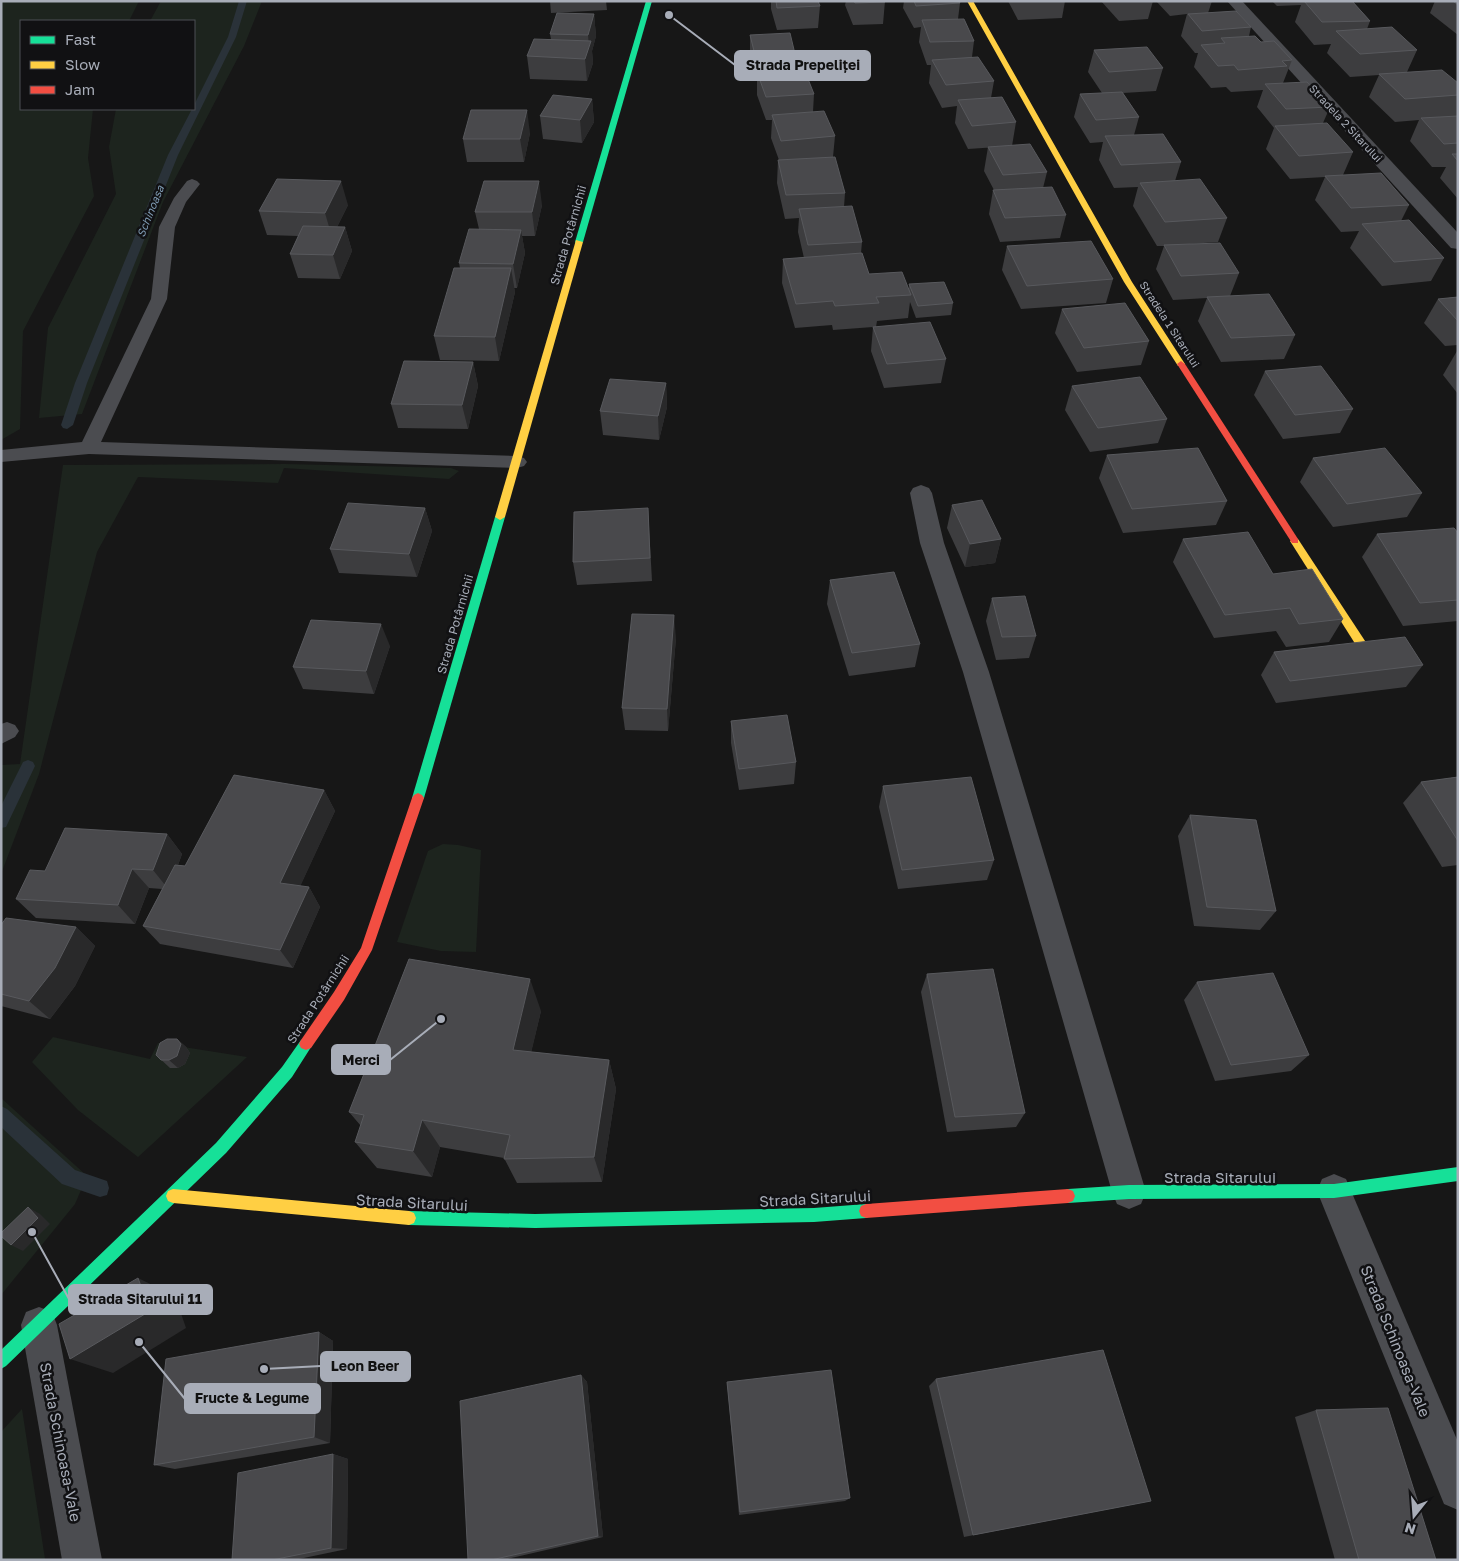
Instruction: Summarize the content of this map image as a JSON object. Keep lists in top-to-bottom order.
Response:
{
  "streets": {
    "street": [
      "Stradela 2 Sitarului",
      "Strada Potârnichii",
      "Stradela 1 Sitarului",
      "Strada Sitarului",
      "Strada Schinoasa-Vale"
    ]
  },
  "crossings": [
    ["Strada Potârnichii", "Strada Sitarului"],
    ["Strada Potârnichii", "Strada Schinoasa-Vale"],
    ["Strada Sitarului", "Strada Schinoasa-Vale"]
  ],
  "water": ["Schinoasa"],
  "places": [
    "Strada Prepeliței",
    "Merci",
    "Strada Sitarului 11",
    "Fructe & Legume",
    "Leon Beer"
  ],
  "legend": ["Fast", "Slow", "Jam"],
  "north": "bottom"
}
